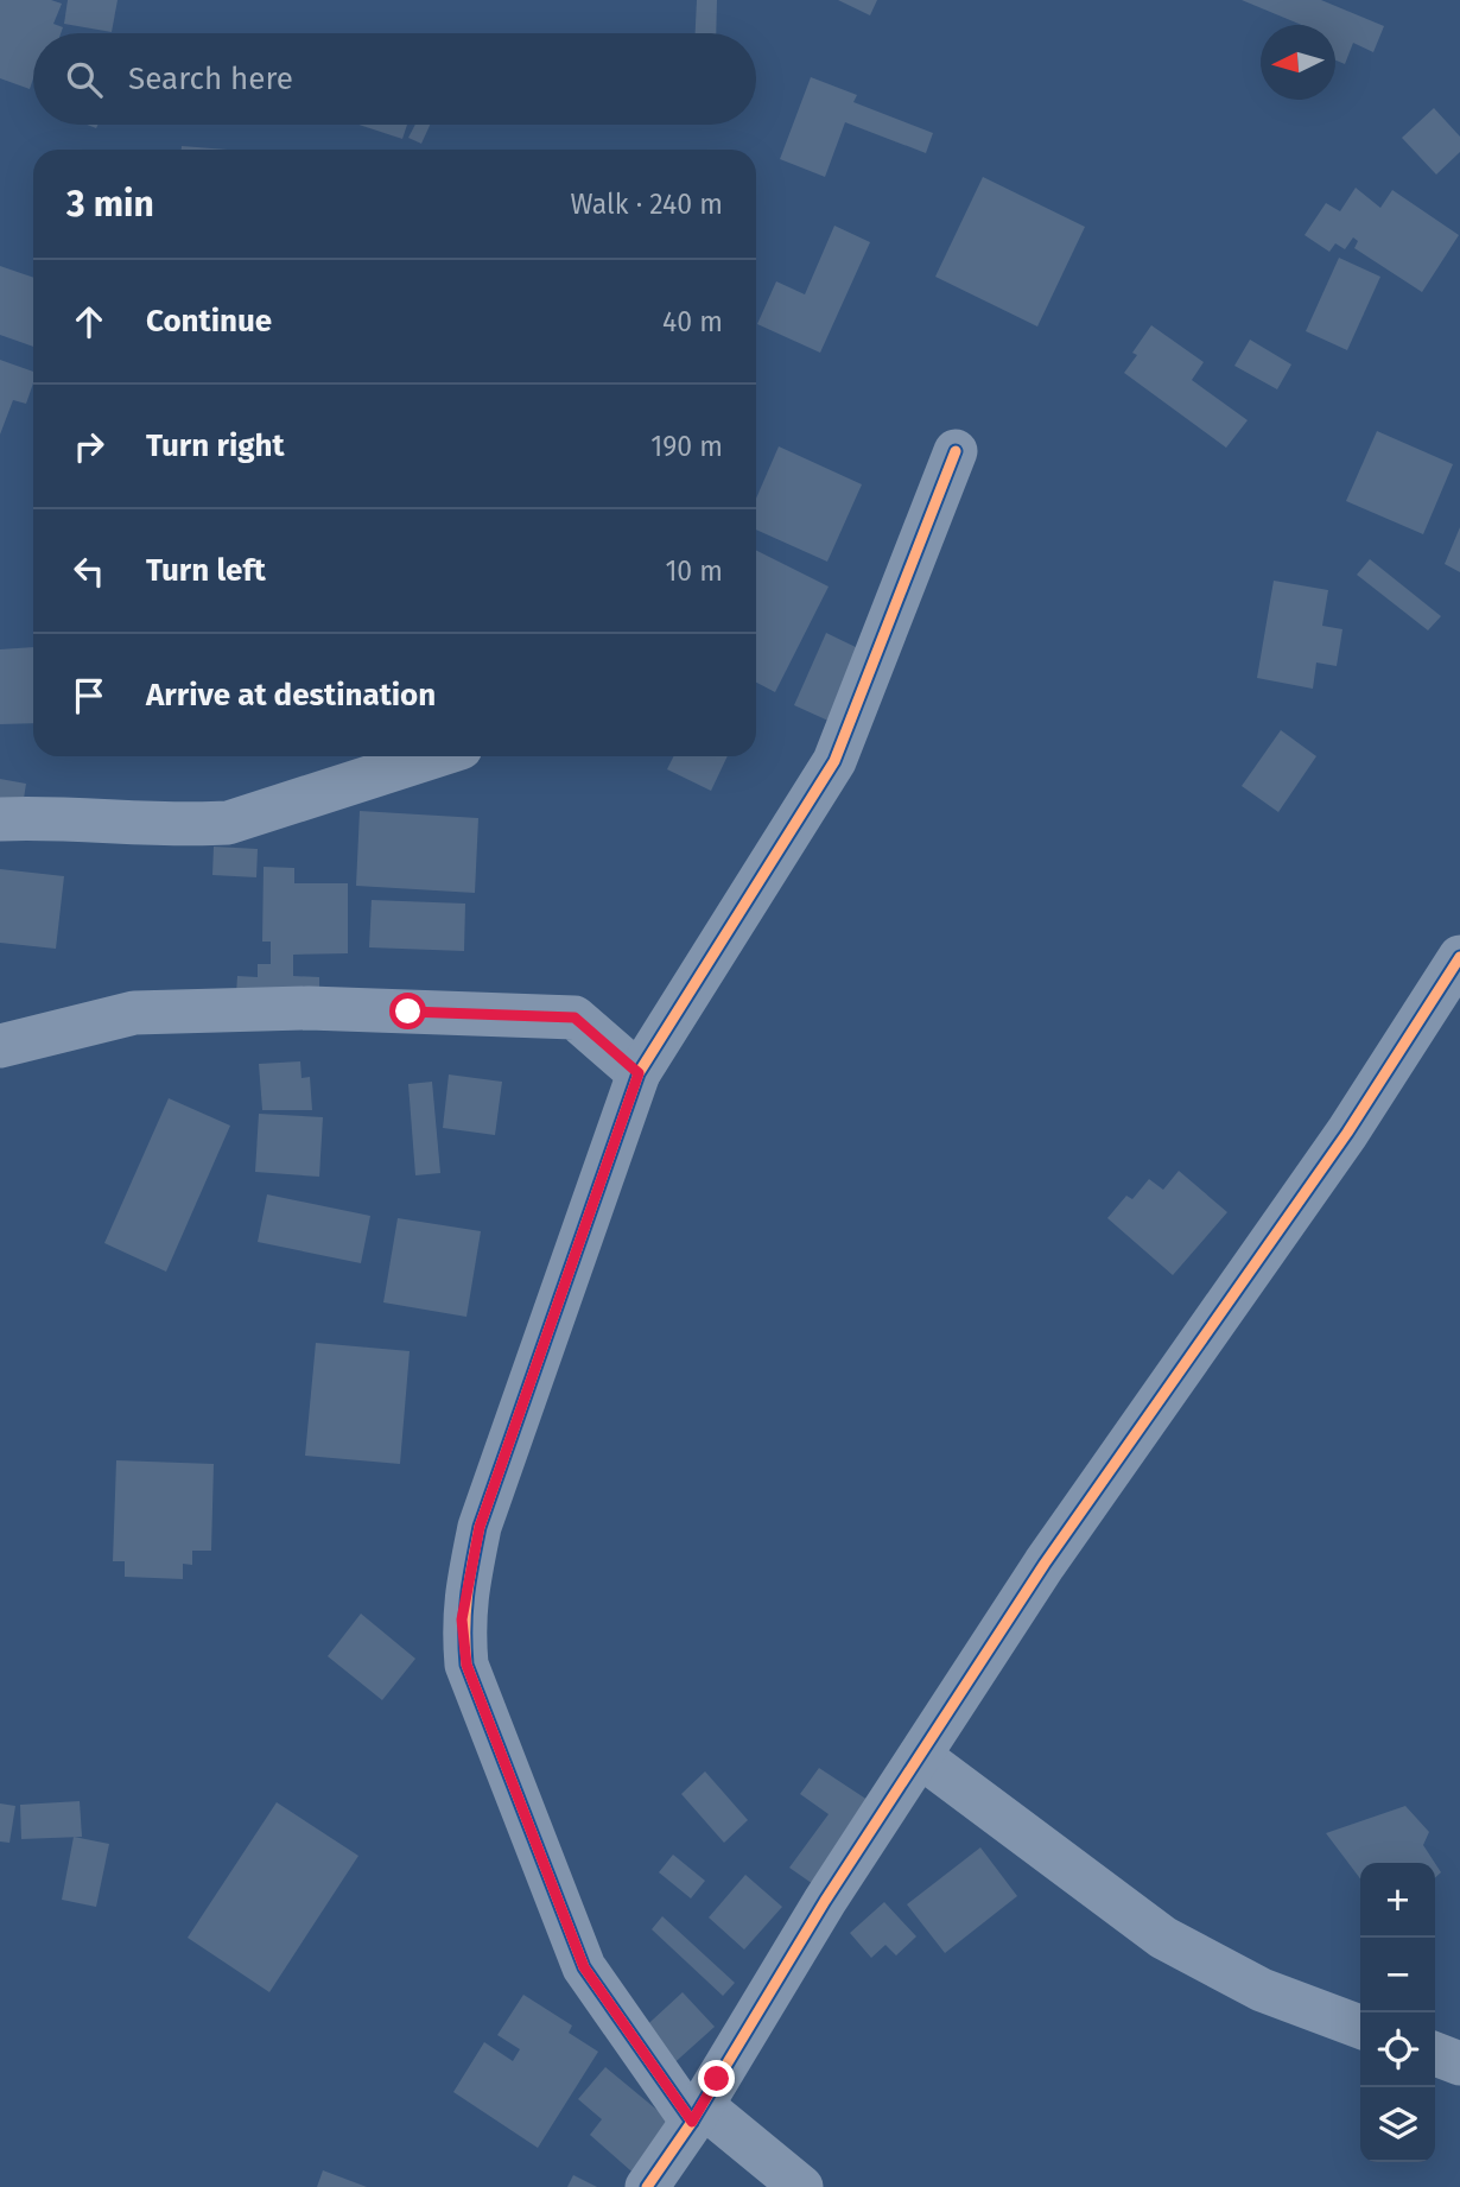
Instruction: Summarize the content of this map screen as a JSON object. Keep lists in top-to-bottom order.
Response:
{
  "north": "left",
  "page": {
    "search": "Search here",
    "heading": ["3 min", "Walk · 240 m"],
    "list": [
      ["Continue", "40 m"],
      ["Turn right", "190 m"],
      ["Turn left", "10 m"],
      "Arrive at destination"
    ],
    "map_buttons": ["+", "−"]
  }
}
